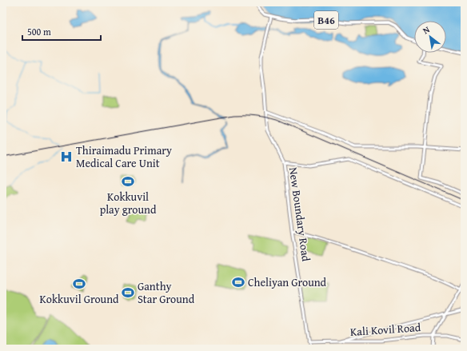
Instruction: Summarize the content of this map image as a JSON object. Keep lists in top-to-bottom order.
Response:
{
  "streets": {
    "main road": ["B46"],
    "street": ["New Boundary Road", "Kali Kovil Road"]
  },
  "crossings": [
    ["B46", "New Boundary Road"]
  ],
  "places": {
    "hospital": ["Thiraimadu Primary Medical Care Unit"],
    "sports": [
      "Kokkuvil play ground",
      "Cheliyan Ground",
      "Kokkuvil Ground",
      "Ganthy Star Ground"
    ]
  },
  "scale_bar": "500 m",
  "north": "top left"
}
